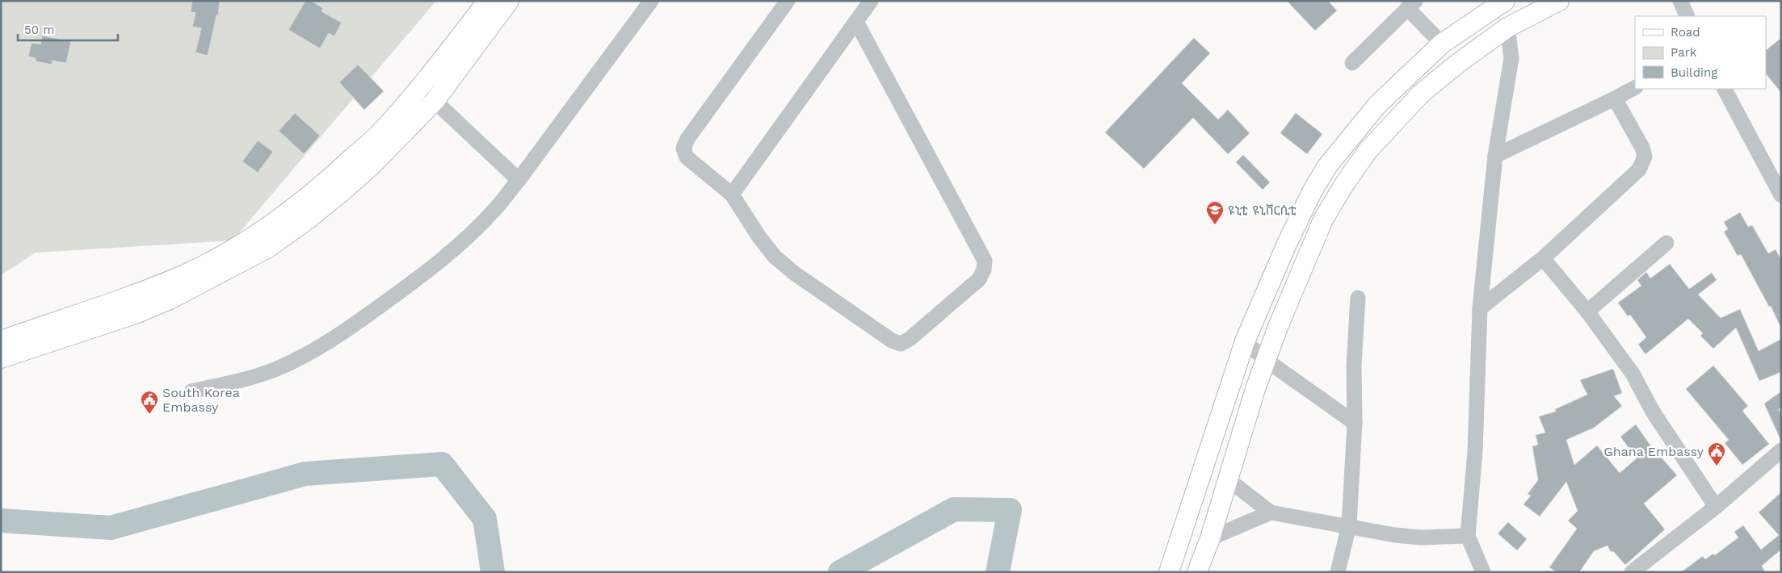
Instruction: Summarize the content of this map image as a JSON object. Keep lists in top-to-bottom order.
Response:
{
  "places": {
    "school or university": ["ዩኒቲ ዩኒቨርሲቲ"],
    "public building": ["South Korea Embassy", "Ghana Embassy"]
  },
  "legend": ["Road", "Park", "Building"],
  "scale_bar": "50 m"
}
